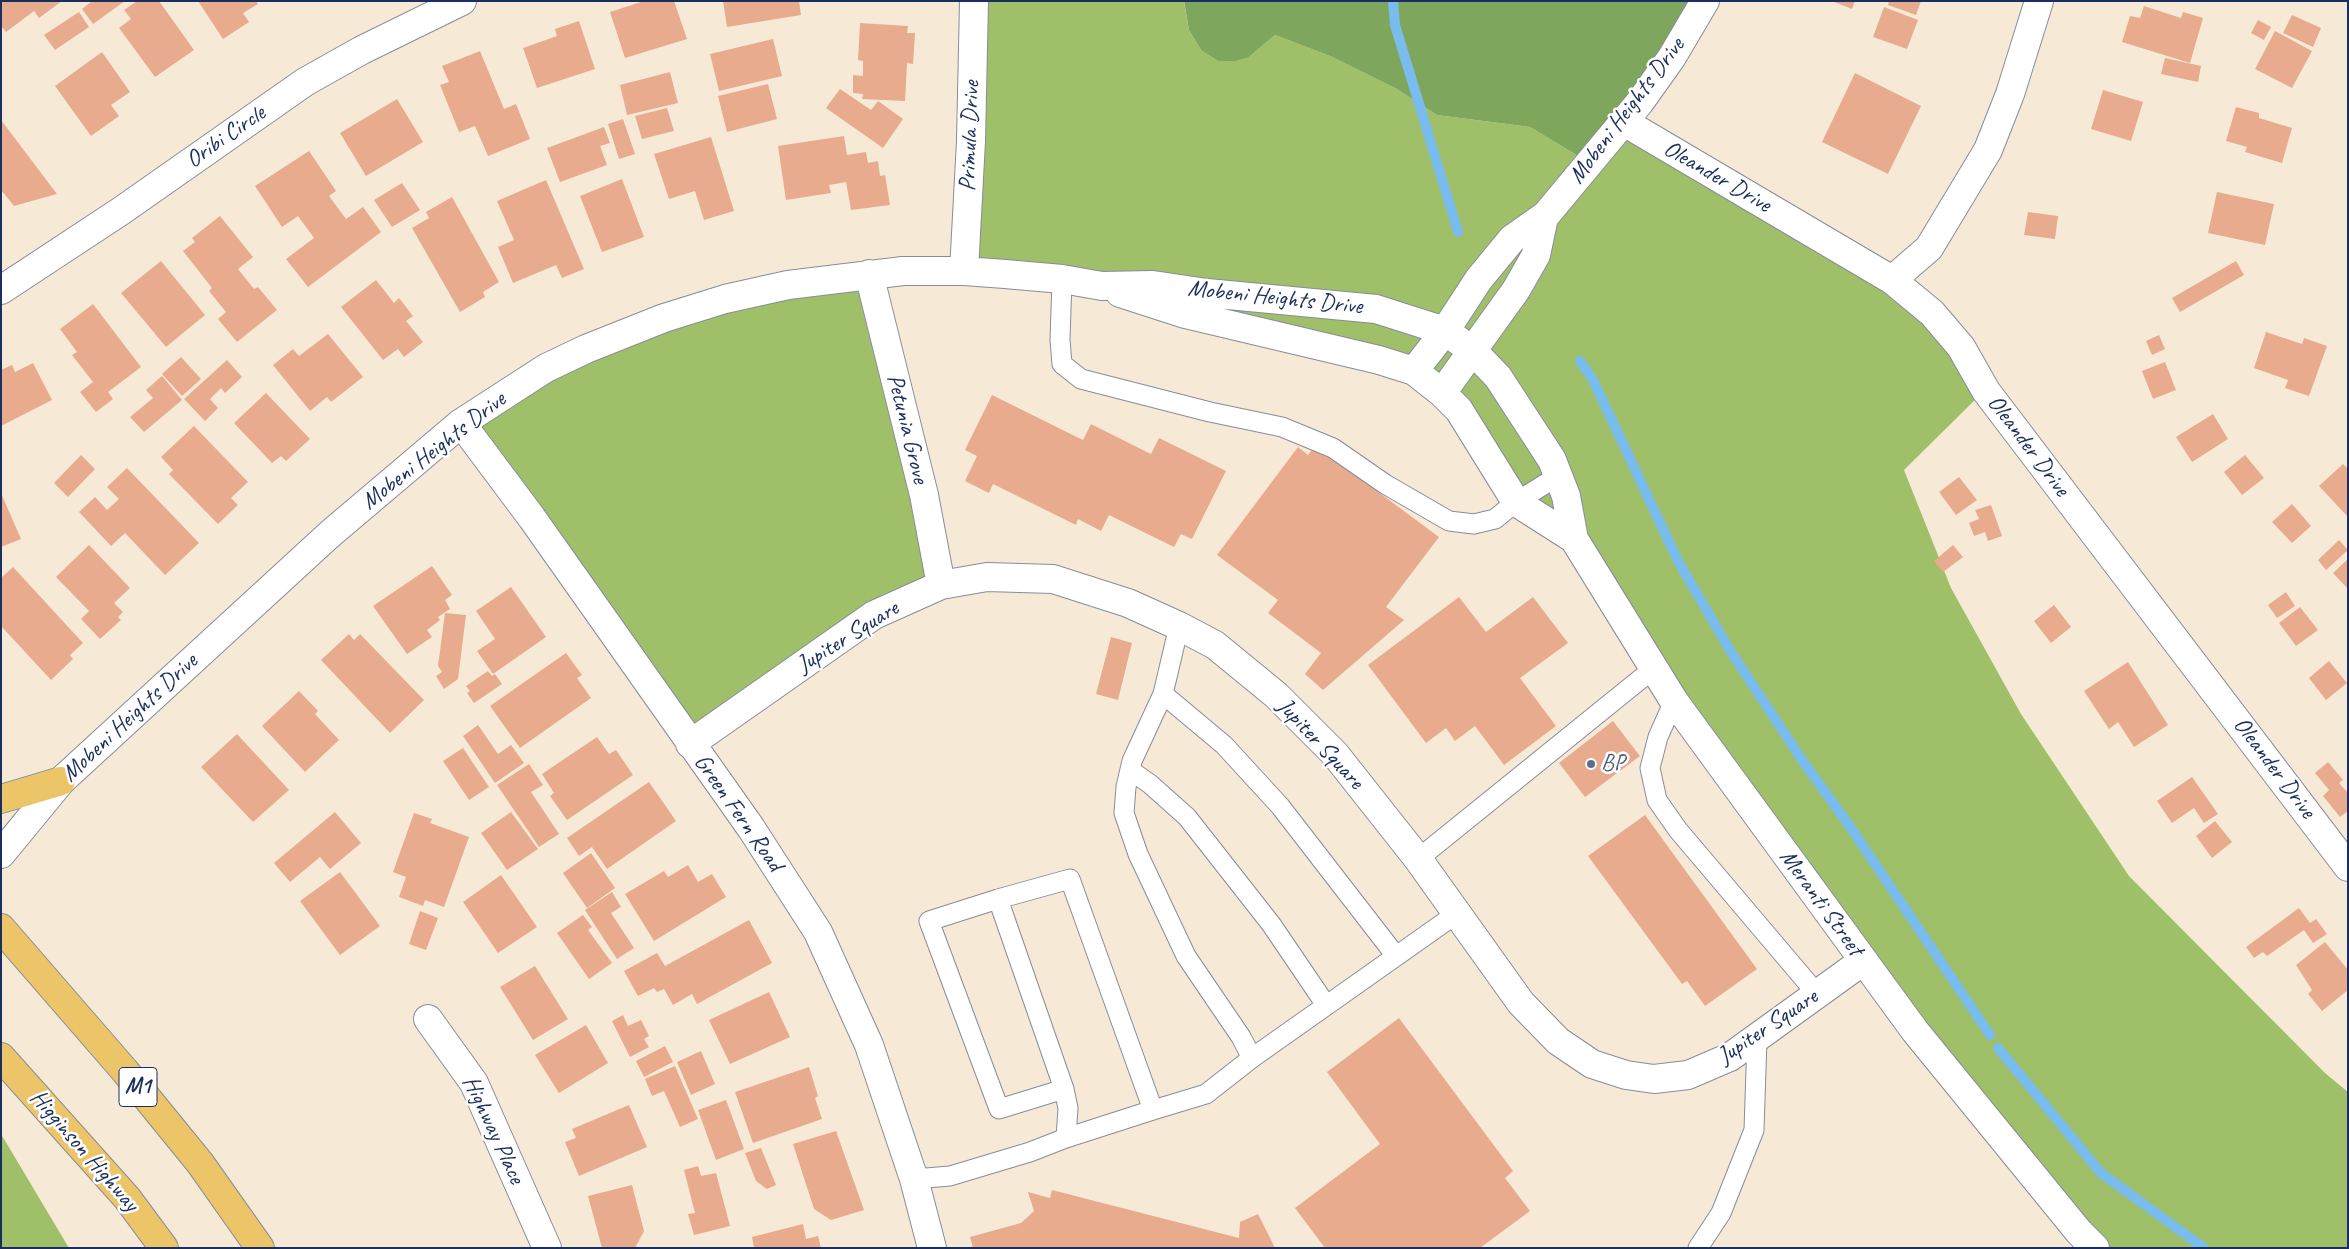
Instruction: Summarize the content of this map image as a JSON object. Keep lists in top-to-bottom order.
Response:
{
  "streets": {
    "highway": ["M1", "Higginson Highway"],
    "street": [
      "Mobeni Heights Drive",
      "Primula Drive",
      "Oribi Circle",
      "Oleander Drive",
      "Petunia Grove",
      "Jupiter Square",
      "Green Fern Road",
      "Meranti Street",
      "Highway Place"
    ]
  },
  "crossings": [
    ["Mobeni Heights Drive", "Primula Drive"],
    ["Mobeni Heights Drive", "Oleander Drive"],
    ["Mobeni Heights Drive", "Petunia Grove"],
    ["Mobeni Heights Drive", "Green Fern Road"],
    ["Mobeni Heights Drive", "Meranti Street"],
    ["Petunia Grove", "Jupiter Square"],
    ["Jupiter Square", "Green Fern Road"],
    ["Jupiter Square", "Meranti Street"]
  ],
  "places": ["BP"]
}
